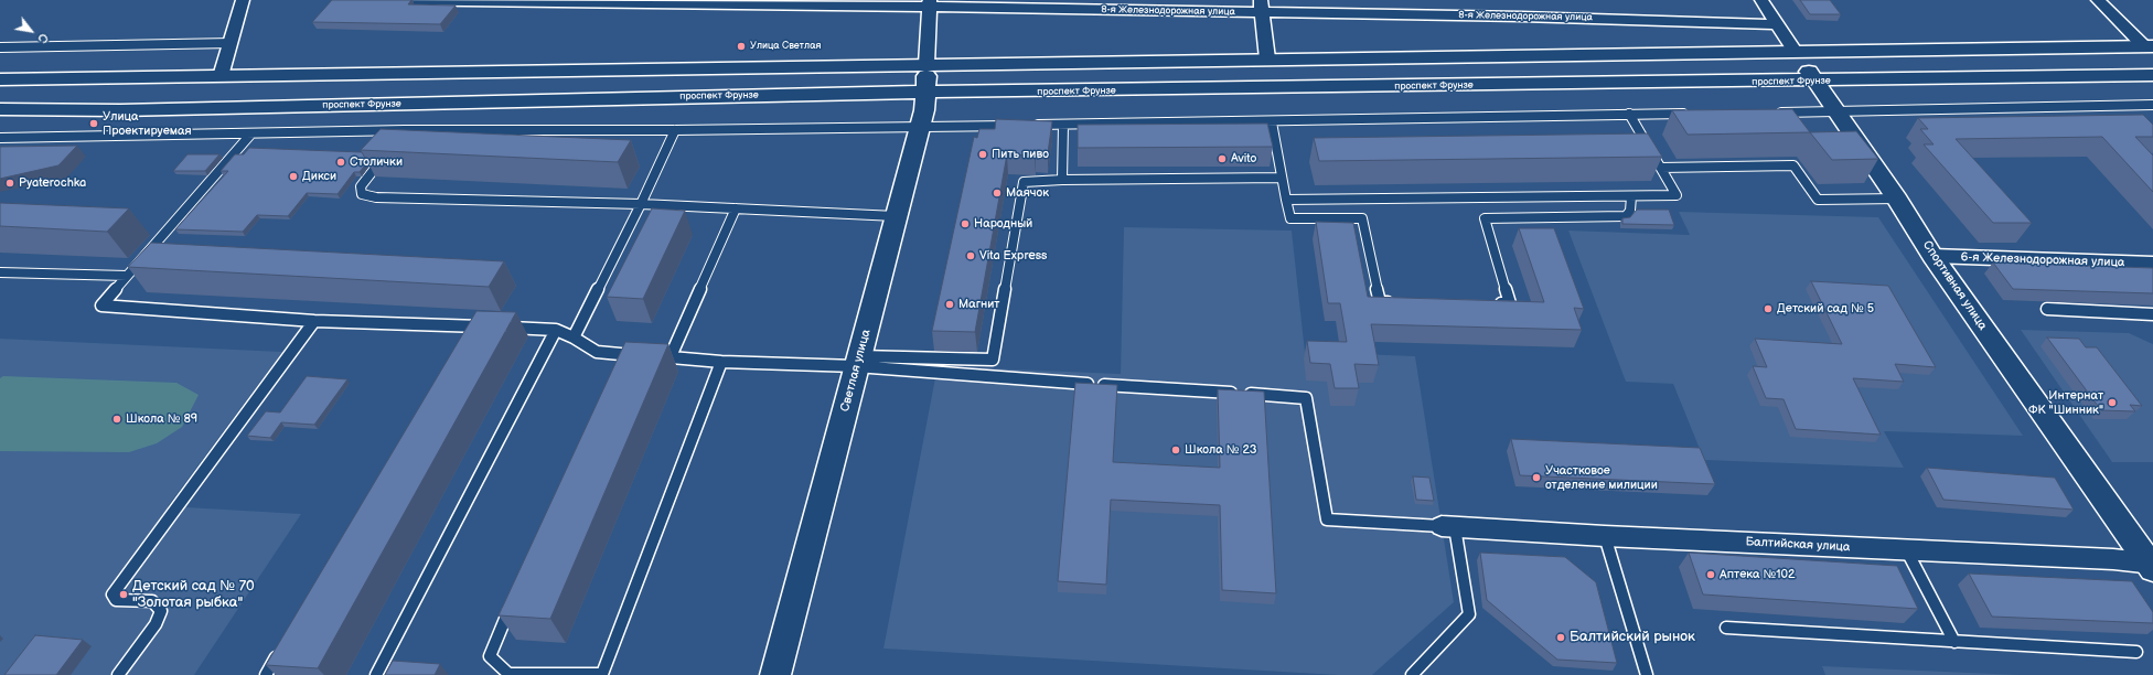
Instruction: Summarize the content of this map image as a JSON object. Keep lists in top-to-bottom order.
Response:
{
  "streets": {
    "main road": ["проспект Фрунзе", "Спортивная улица", "Светлая улица"],
    "street": ["8-я Железнодорожная улица", "6-я Железнодорожная улица", "Балтийская улица"]
  },
  "crossings": [
    ["8-я Железнодорожная улица", "Спортивная улица"],
    ["проспект Фрунзе", "Спортивная улица"],
    ["проспект Фрунзе", "Светлая улица"],
    ["6-я Железнодорожная улица", "Спортивная улица"],
    ["Спортивная улица", "Балтийская улица"]
  ],
  "places": [
    "Улица Светлая",
    "Улица Проектируемая",
    "Пить пиво",
    "Avito",
    "Столички",
    "Дикси",
    "Pyaterochka",
    "Маячок",
    "Народный",
    "Vita Express",
    "Магнит",
    "Детский сад № 5",
    "Интернат ФК \"Шинник\"",
    "Школа № 89",
    "Школа № 23",
    "Участковое отделение милиции",
    "Аптека №102",
    "Детский сад № 70 \"Золотая рыбка\"",
    "Балтийский рынок"
  ],
  "north": "bottom right"
}
